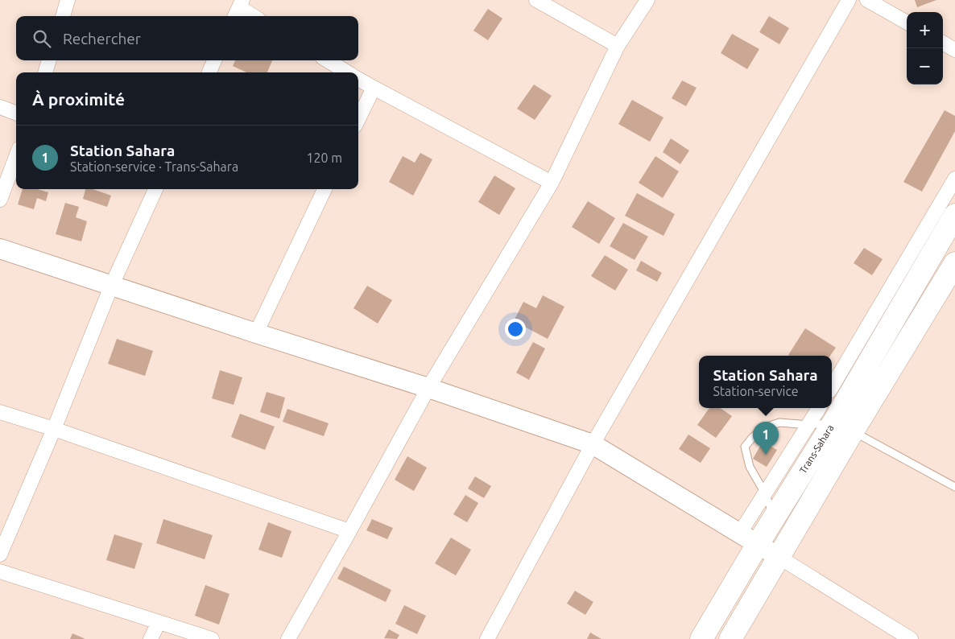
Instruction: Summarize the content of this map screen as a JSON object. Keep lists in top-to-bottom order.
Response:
{
  "streets": {
    "main road": ["Trans-Sahara"]
  },
  "page": {
    "map_buttons": ["+", "−"],
    "search": "Rechercher",
    "heading": "À proximité",
    "list": [
      {
        "mark": "1",
        "name": "Station Sahara",
        "note": "Station-service · Trans-Sahara",
        "value": "120 m"
      }
    ],
    "popup": ["Station Sahara", "Station-service"],
    "pins": "1"
  }
}
